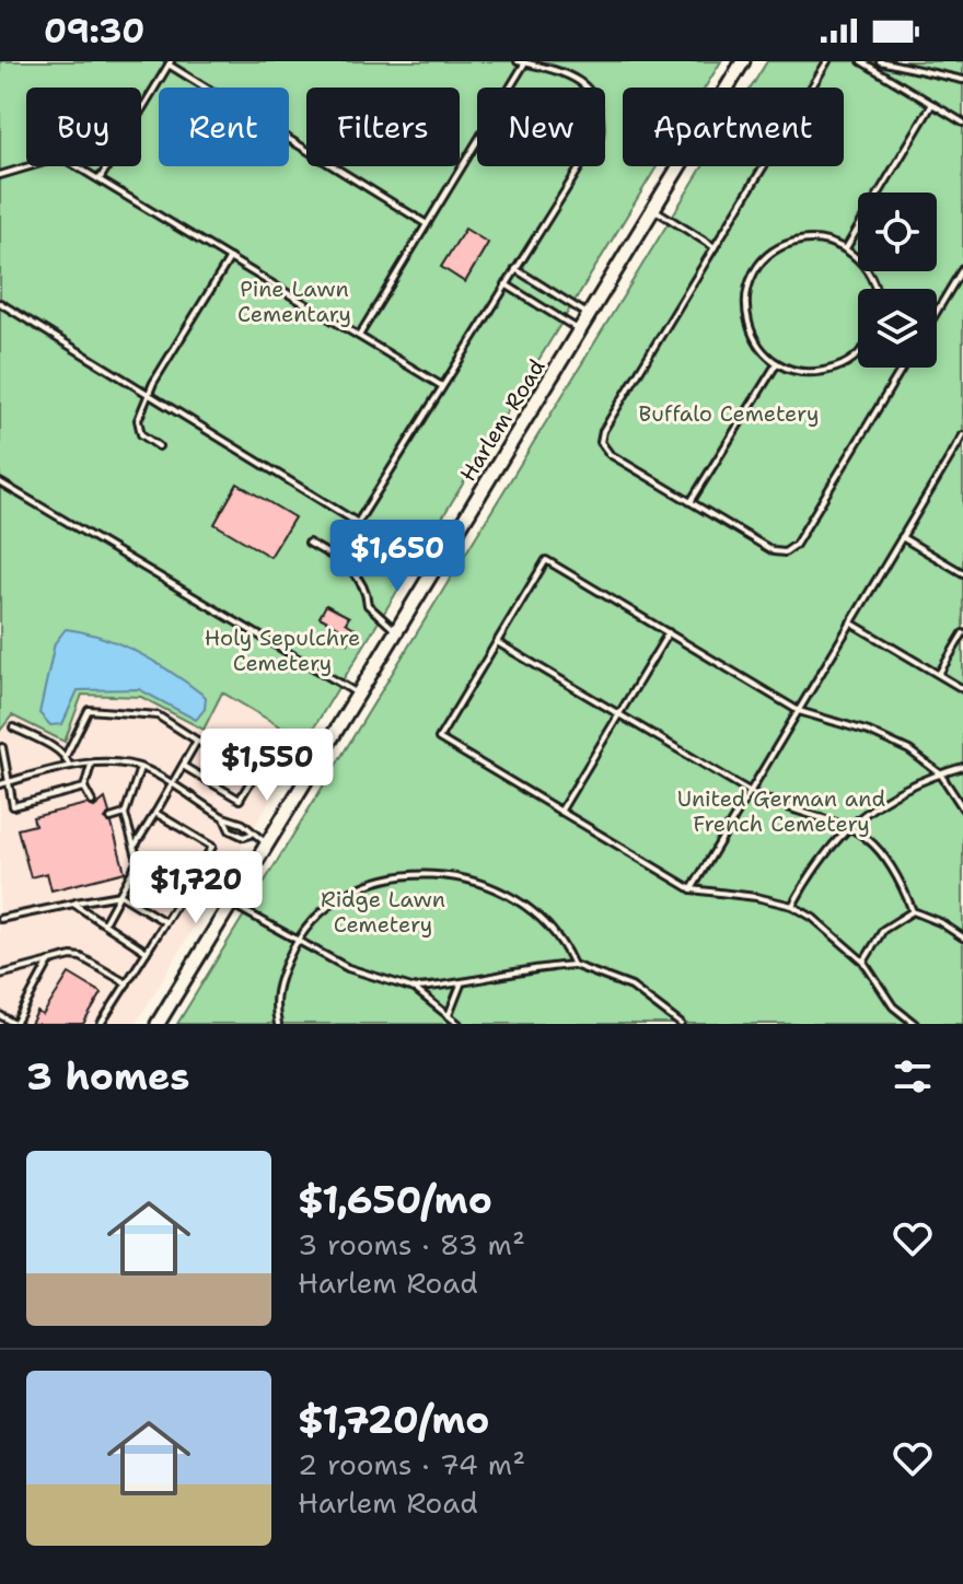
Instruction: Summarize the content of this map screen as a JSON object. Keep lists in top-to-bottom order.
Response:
{
  "streets": {
    "main road": ["Harlem Road"]
  },
  "parks": [
    "Pine Lawn Cementary",
    "Buffalo Cemetery",
    "Holy Sepulchre Cemetery",
    "United German and French Cemetery",
    "Ridge Lawn Cemetery"
  ],
  "page": {
    "status": "09:30",
    "chip": [
      "Buy",
      "Rent",
      "Filters",
      "New",
      "Apartment"
    ],
    "price": ["$1,650", "$1,550", "$1,720"],
    "heading": "3 homes",
    "list": [
      {
        "name": "$1,650/mo",
        "note": "3 rooms · 83 m² · Harlem Road"
      },
      {
        "name": "$1,720/mo",
        "note": "2 rooms · 74 m² · Harlem Road"
      }
    ]
  }
}
